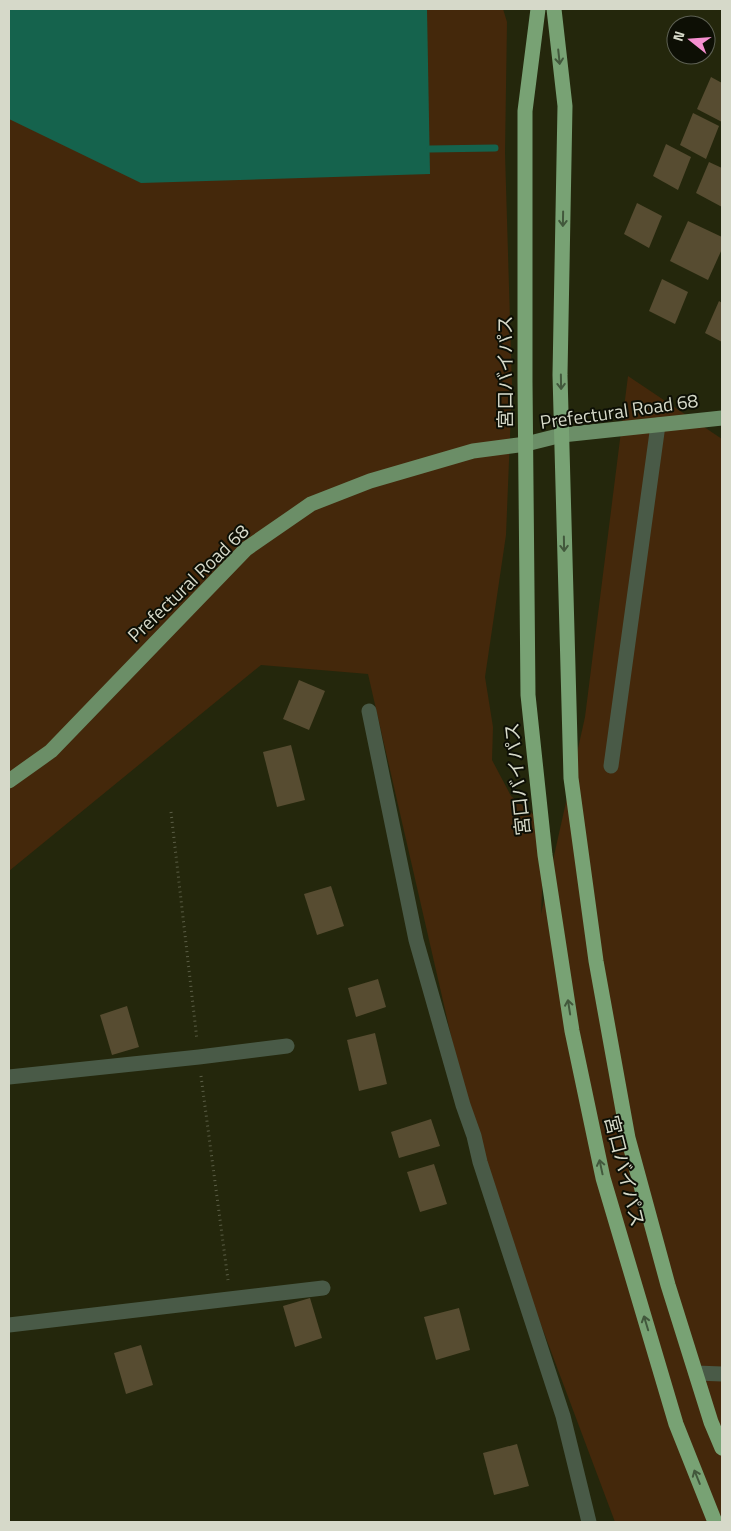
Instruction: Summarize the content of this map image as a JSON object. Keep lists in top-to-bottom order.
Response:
{
  "streets": {
    "highway": ["宮口バイパス"],
    "main road": ["Prefectural Road 68"]
  },
  "crossings": [
    ["宮口バイパス", "Prefectural Road 68"]
  ],
  "north": "left"
}
